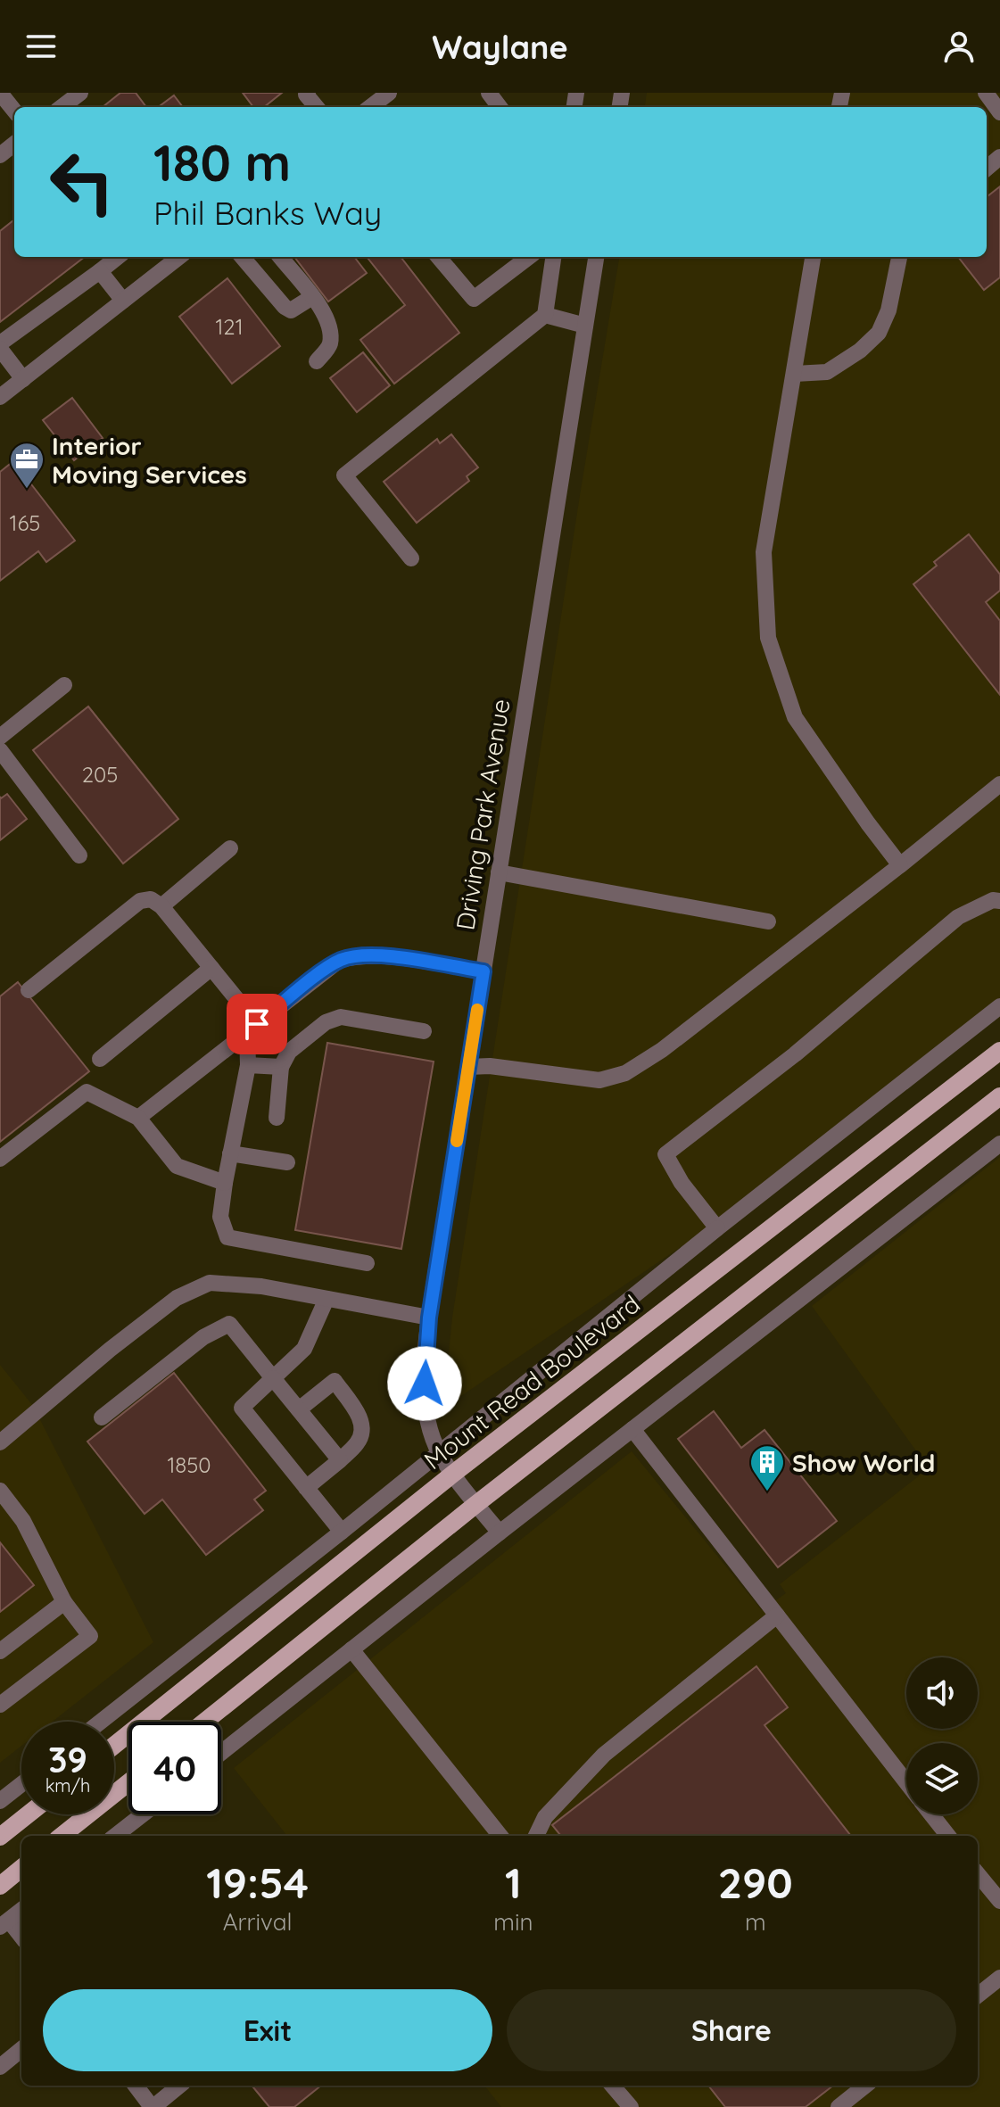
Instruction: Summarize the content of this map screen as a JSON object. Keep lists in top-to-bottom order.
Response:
{
  "streets": {
    "main road": ["Mount Read Boulevard"],
    "street": ["Driving Park Avenue"]
  },
  "crossings": [
    ["Driving Park Avenue", "Mount Read Boulevard"]
  ],
  "places": {
    "office": ["Interior Moving Services"],
    "building": ["Show World"]
  },
  "house_numbers": [
    "121",
    "165",
    "205",
    "1850"
  ],
  "page": {
    "header": "Waylane",
    "turn": ["180 m", "Phil Banks Way"],
    "speed": "39 km/h",
    "limit": "40",
    "eta": [
      "19:54",
      "Arrival",
      "1",
      "min",
      "290",
      "m"
    ],
    "buttons": ["Exit", "Share"]
  }
}
